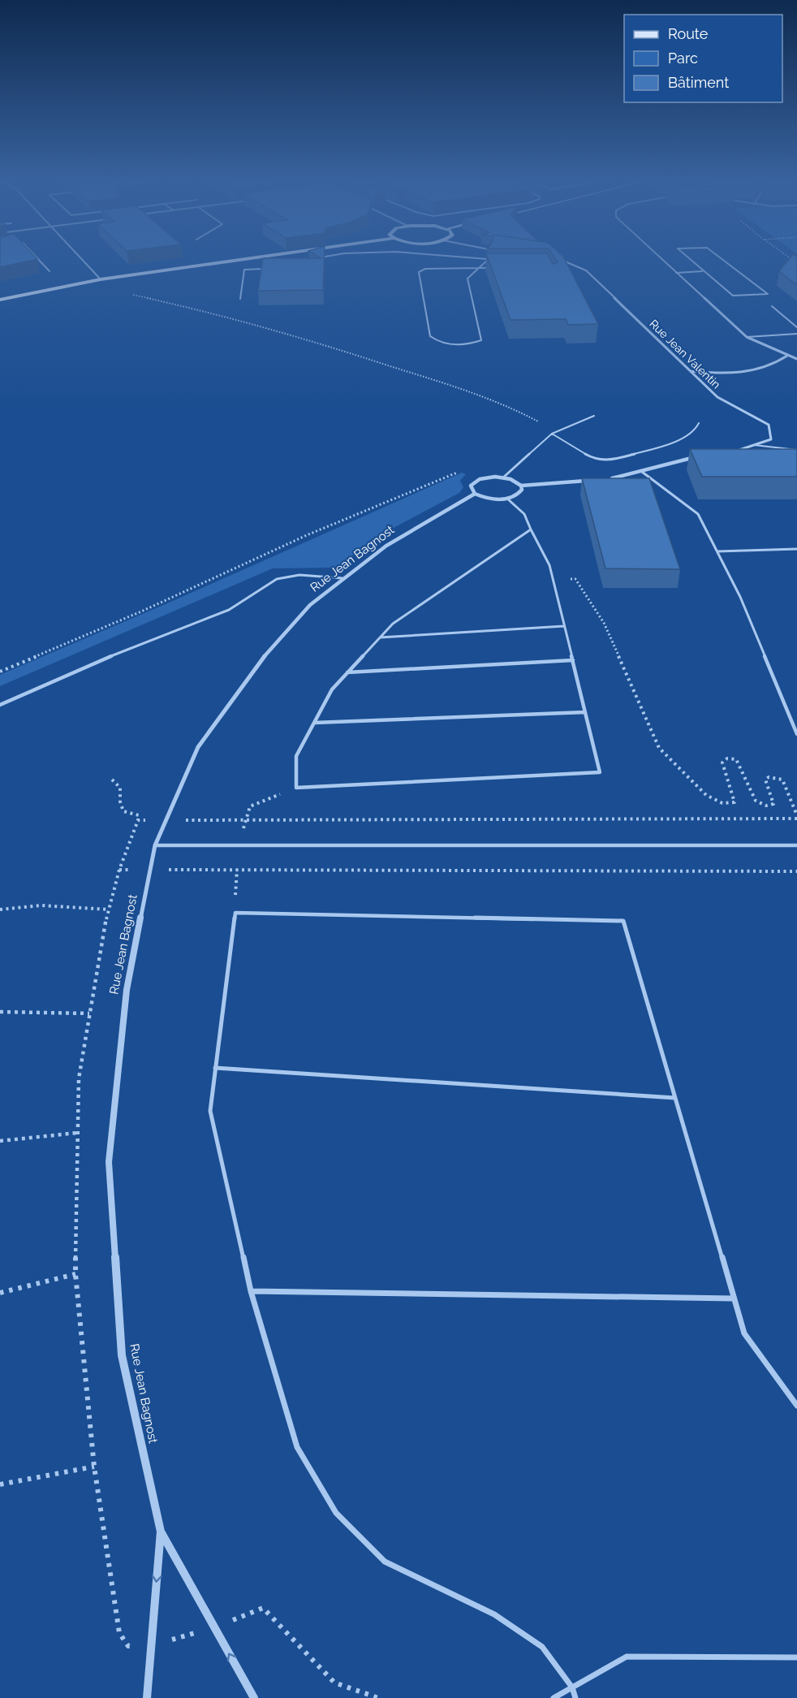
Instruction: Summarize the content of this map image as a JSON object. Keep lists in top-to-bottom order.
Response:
{
  "streets": {
    "street": ["Rue Jean Valentin", "Rue Jean Bagnost"]
  },
  "legend": ["Route", "Parc", "Bâtiment"]
}
